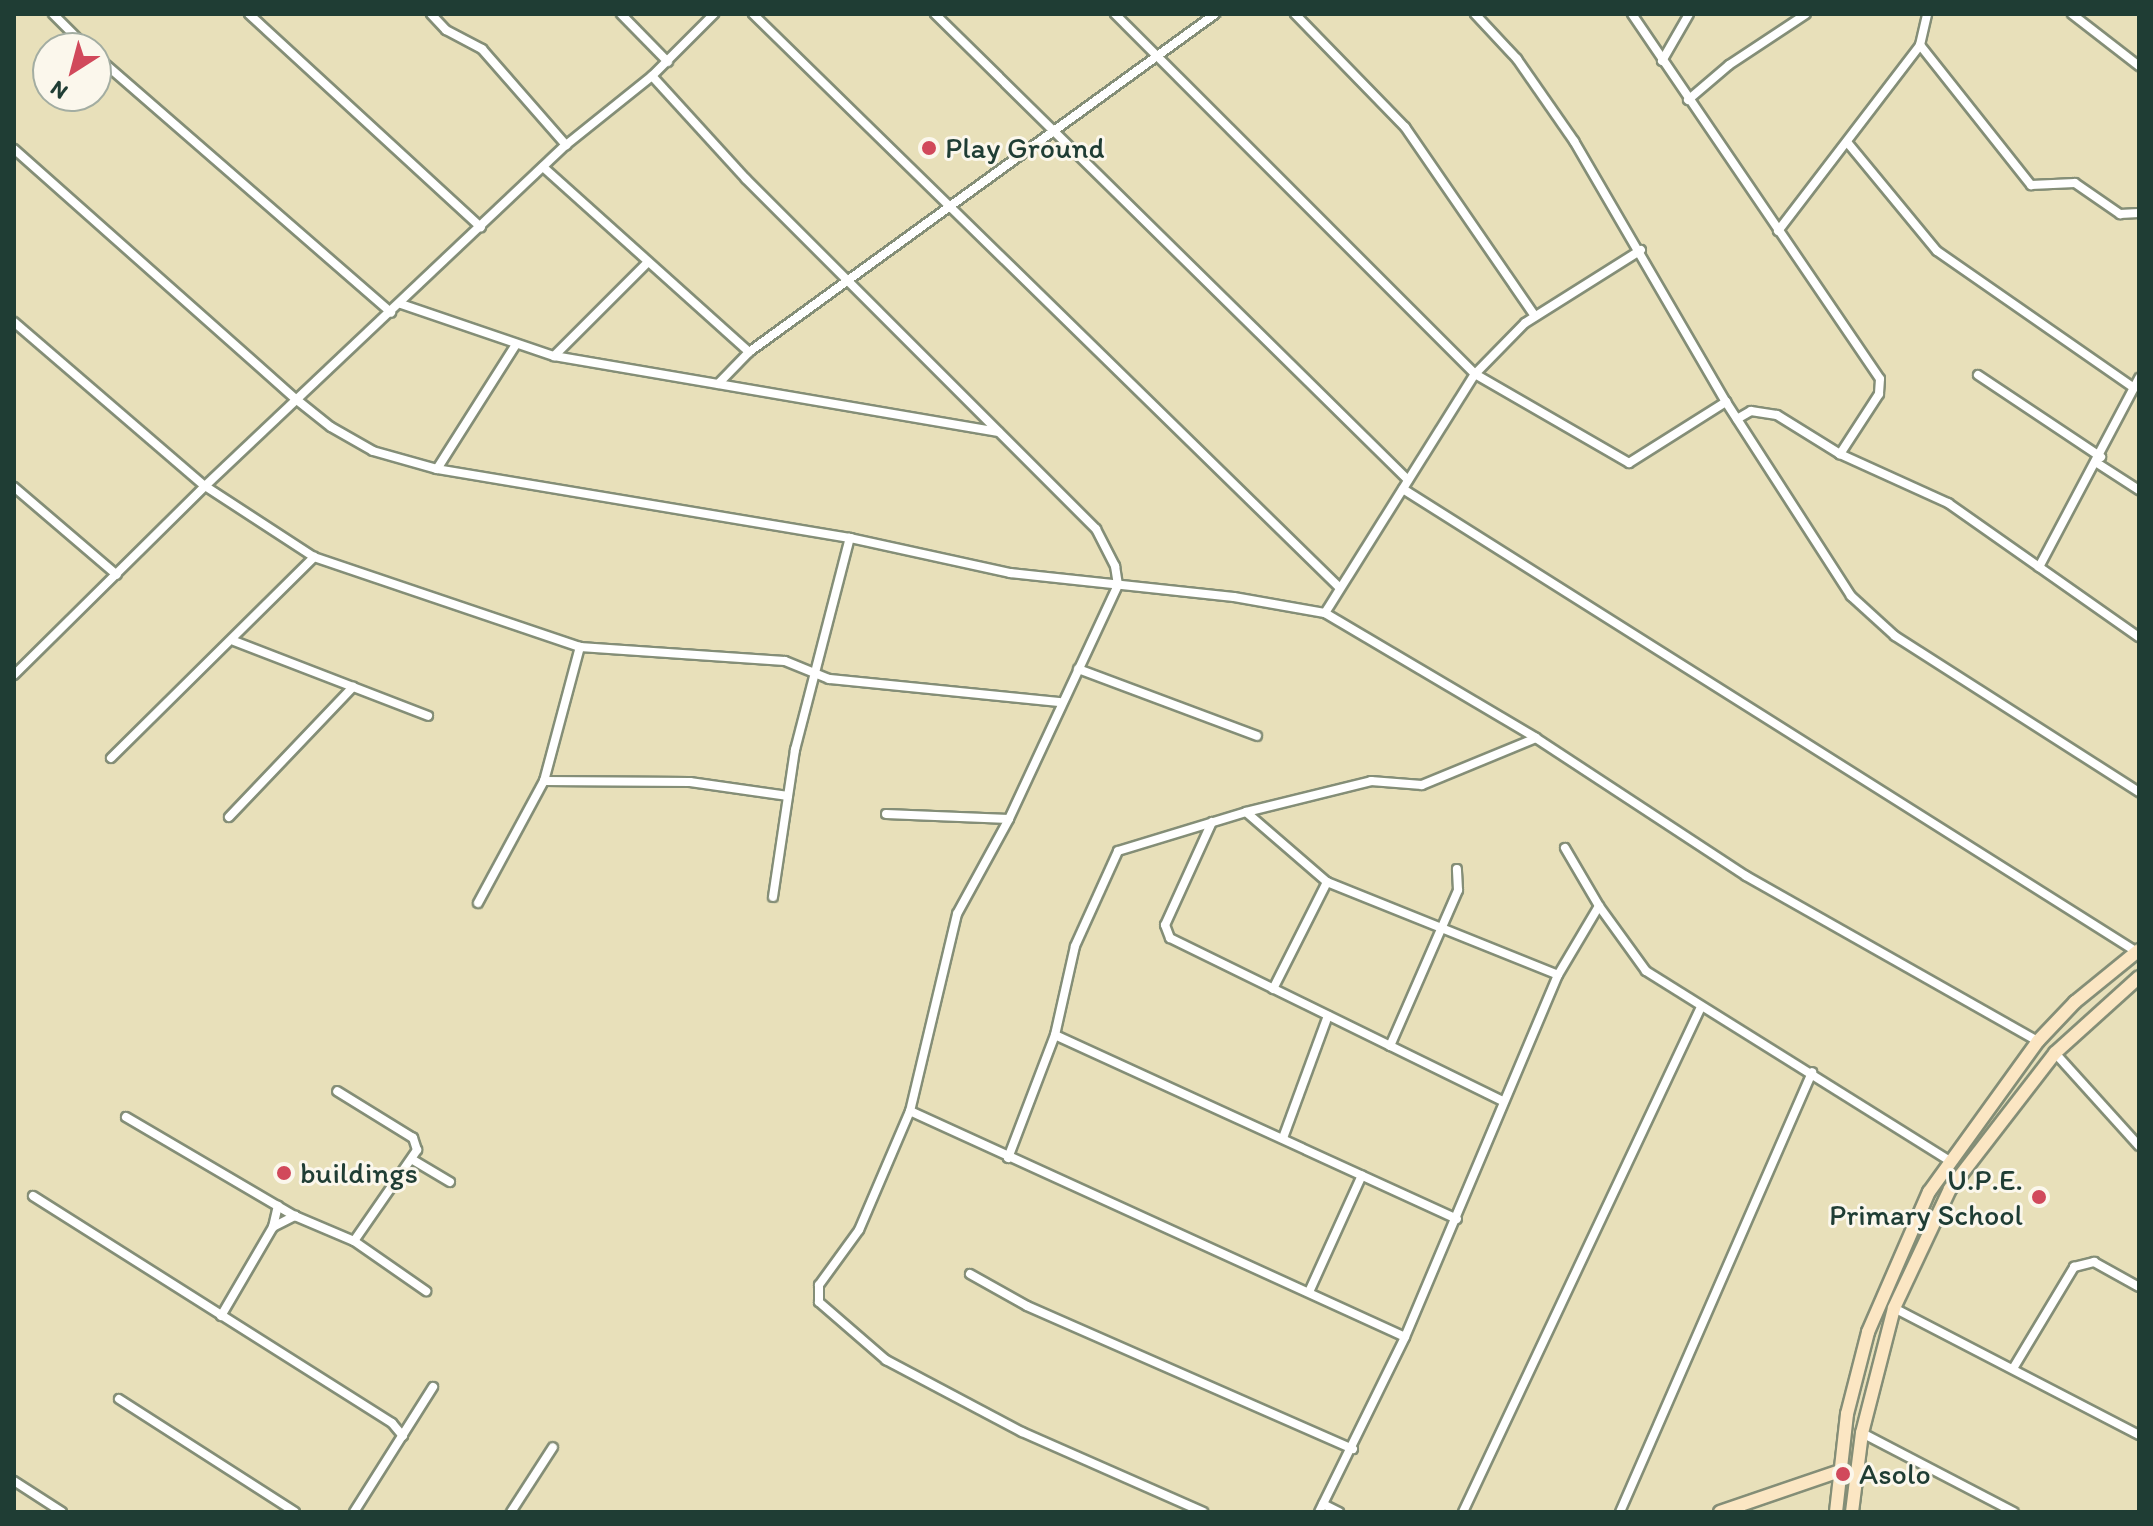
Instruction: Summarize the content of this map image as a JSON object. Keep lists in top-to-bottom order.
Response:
{
  "places": [
    "Play Ground",
    "buildings",
    "U.P.E. Primary School",
    "Asolo"
  ],
  "north": "bottom left"
}
